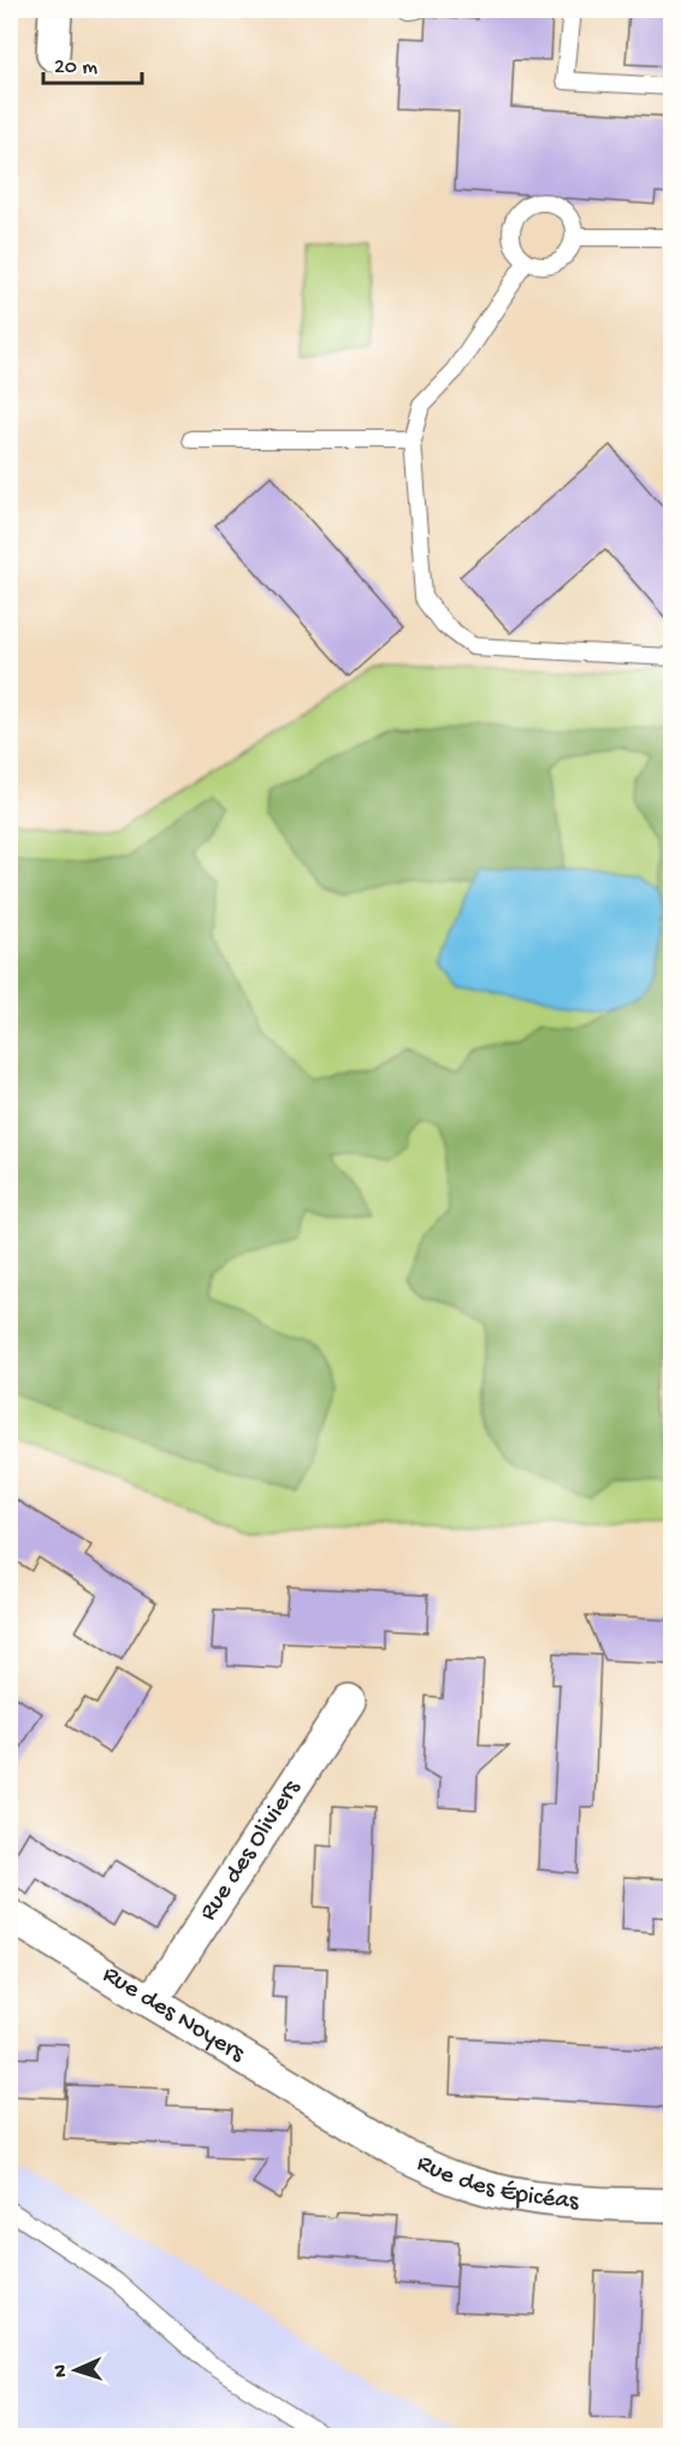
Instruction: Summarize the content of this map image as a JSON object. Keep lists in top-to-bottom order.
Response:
{
  "streets": {
    "street": ["Rue des Oliviers", "Rue des Noyers", "Rue des Épicéas"]
  },
  "crossings": [
    ["Rue des Oliviers", "Rue des Noyers"],
    ["Rue des Noyers", "Rue des Épicéas"]
  ],
  "scale_bar": "20 m",
  "north": "left"
}
